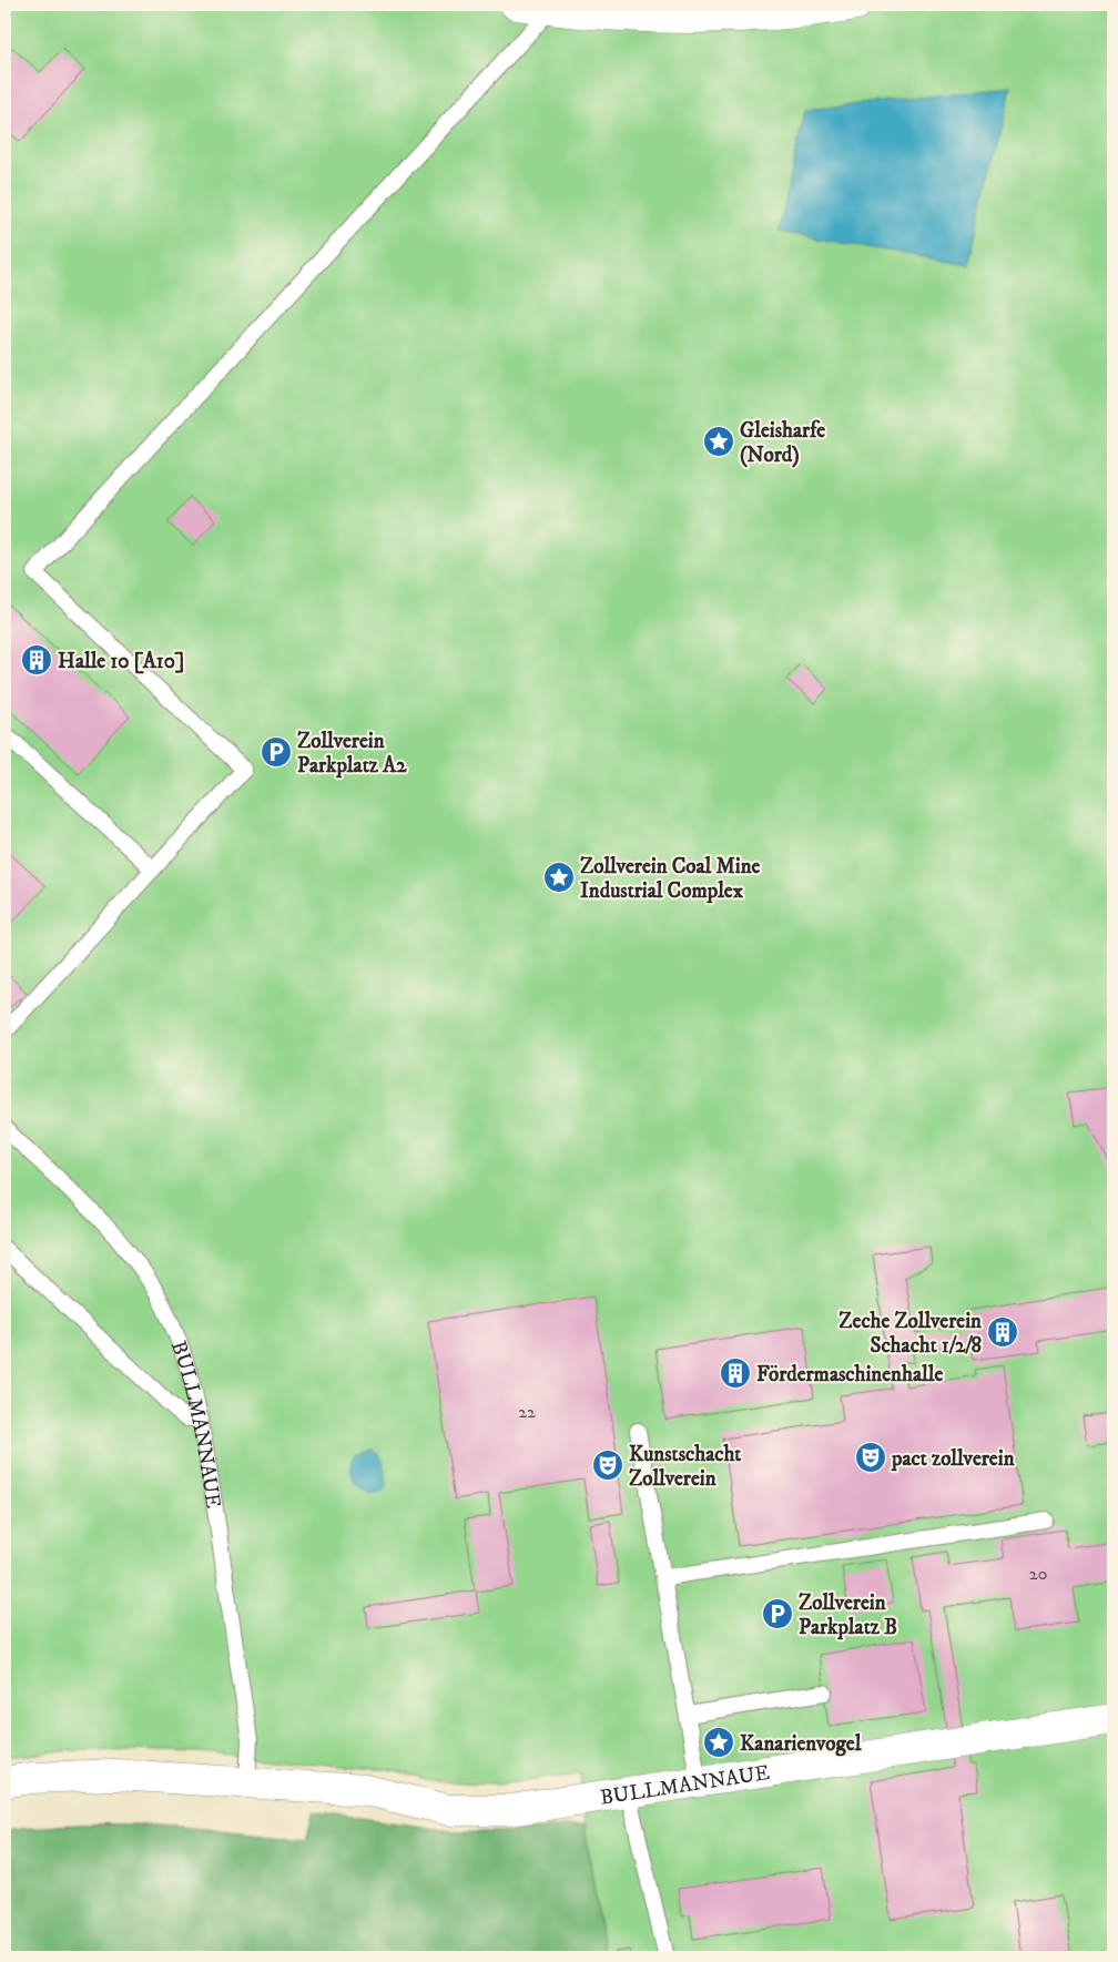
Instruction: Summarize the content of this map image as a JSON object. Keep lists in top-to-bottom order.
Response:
{
  "streets": {
    "street": ["BULLMANNAUE"]
  },
  "places": {
    "place": ["Gleisharfe (Nord)", "Zollverein Coal Mine Industrial Complex", "Kanarienvogel"],
    "building": ["Halle 10 [A10]", "Zeche Zollverein Schacht 1/2/8", "Fördermaschinenhalle"],
    "parking": ["Zollverein Parkplatz A2", "Zollverein Parkplatz B"],
    "theatre": ["pact zollverein", "Kunstschacht Zollverein"]
  },
  "house_numbers": ["22", "20"]
}
